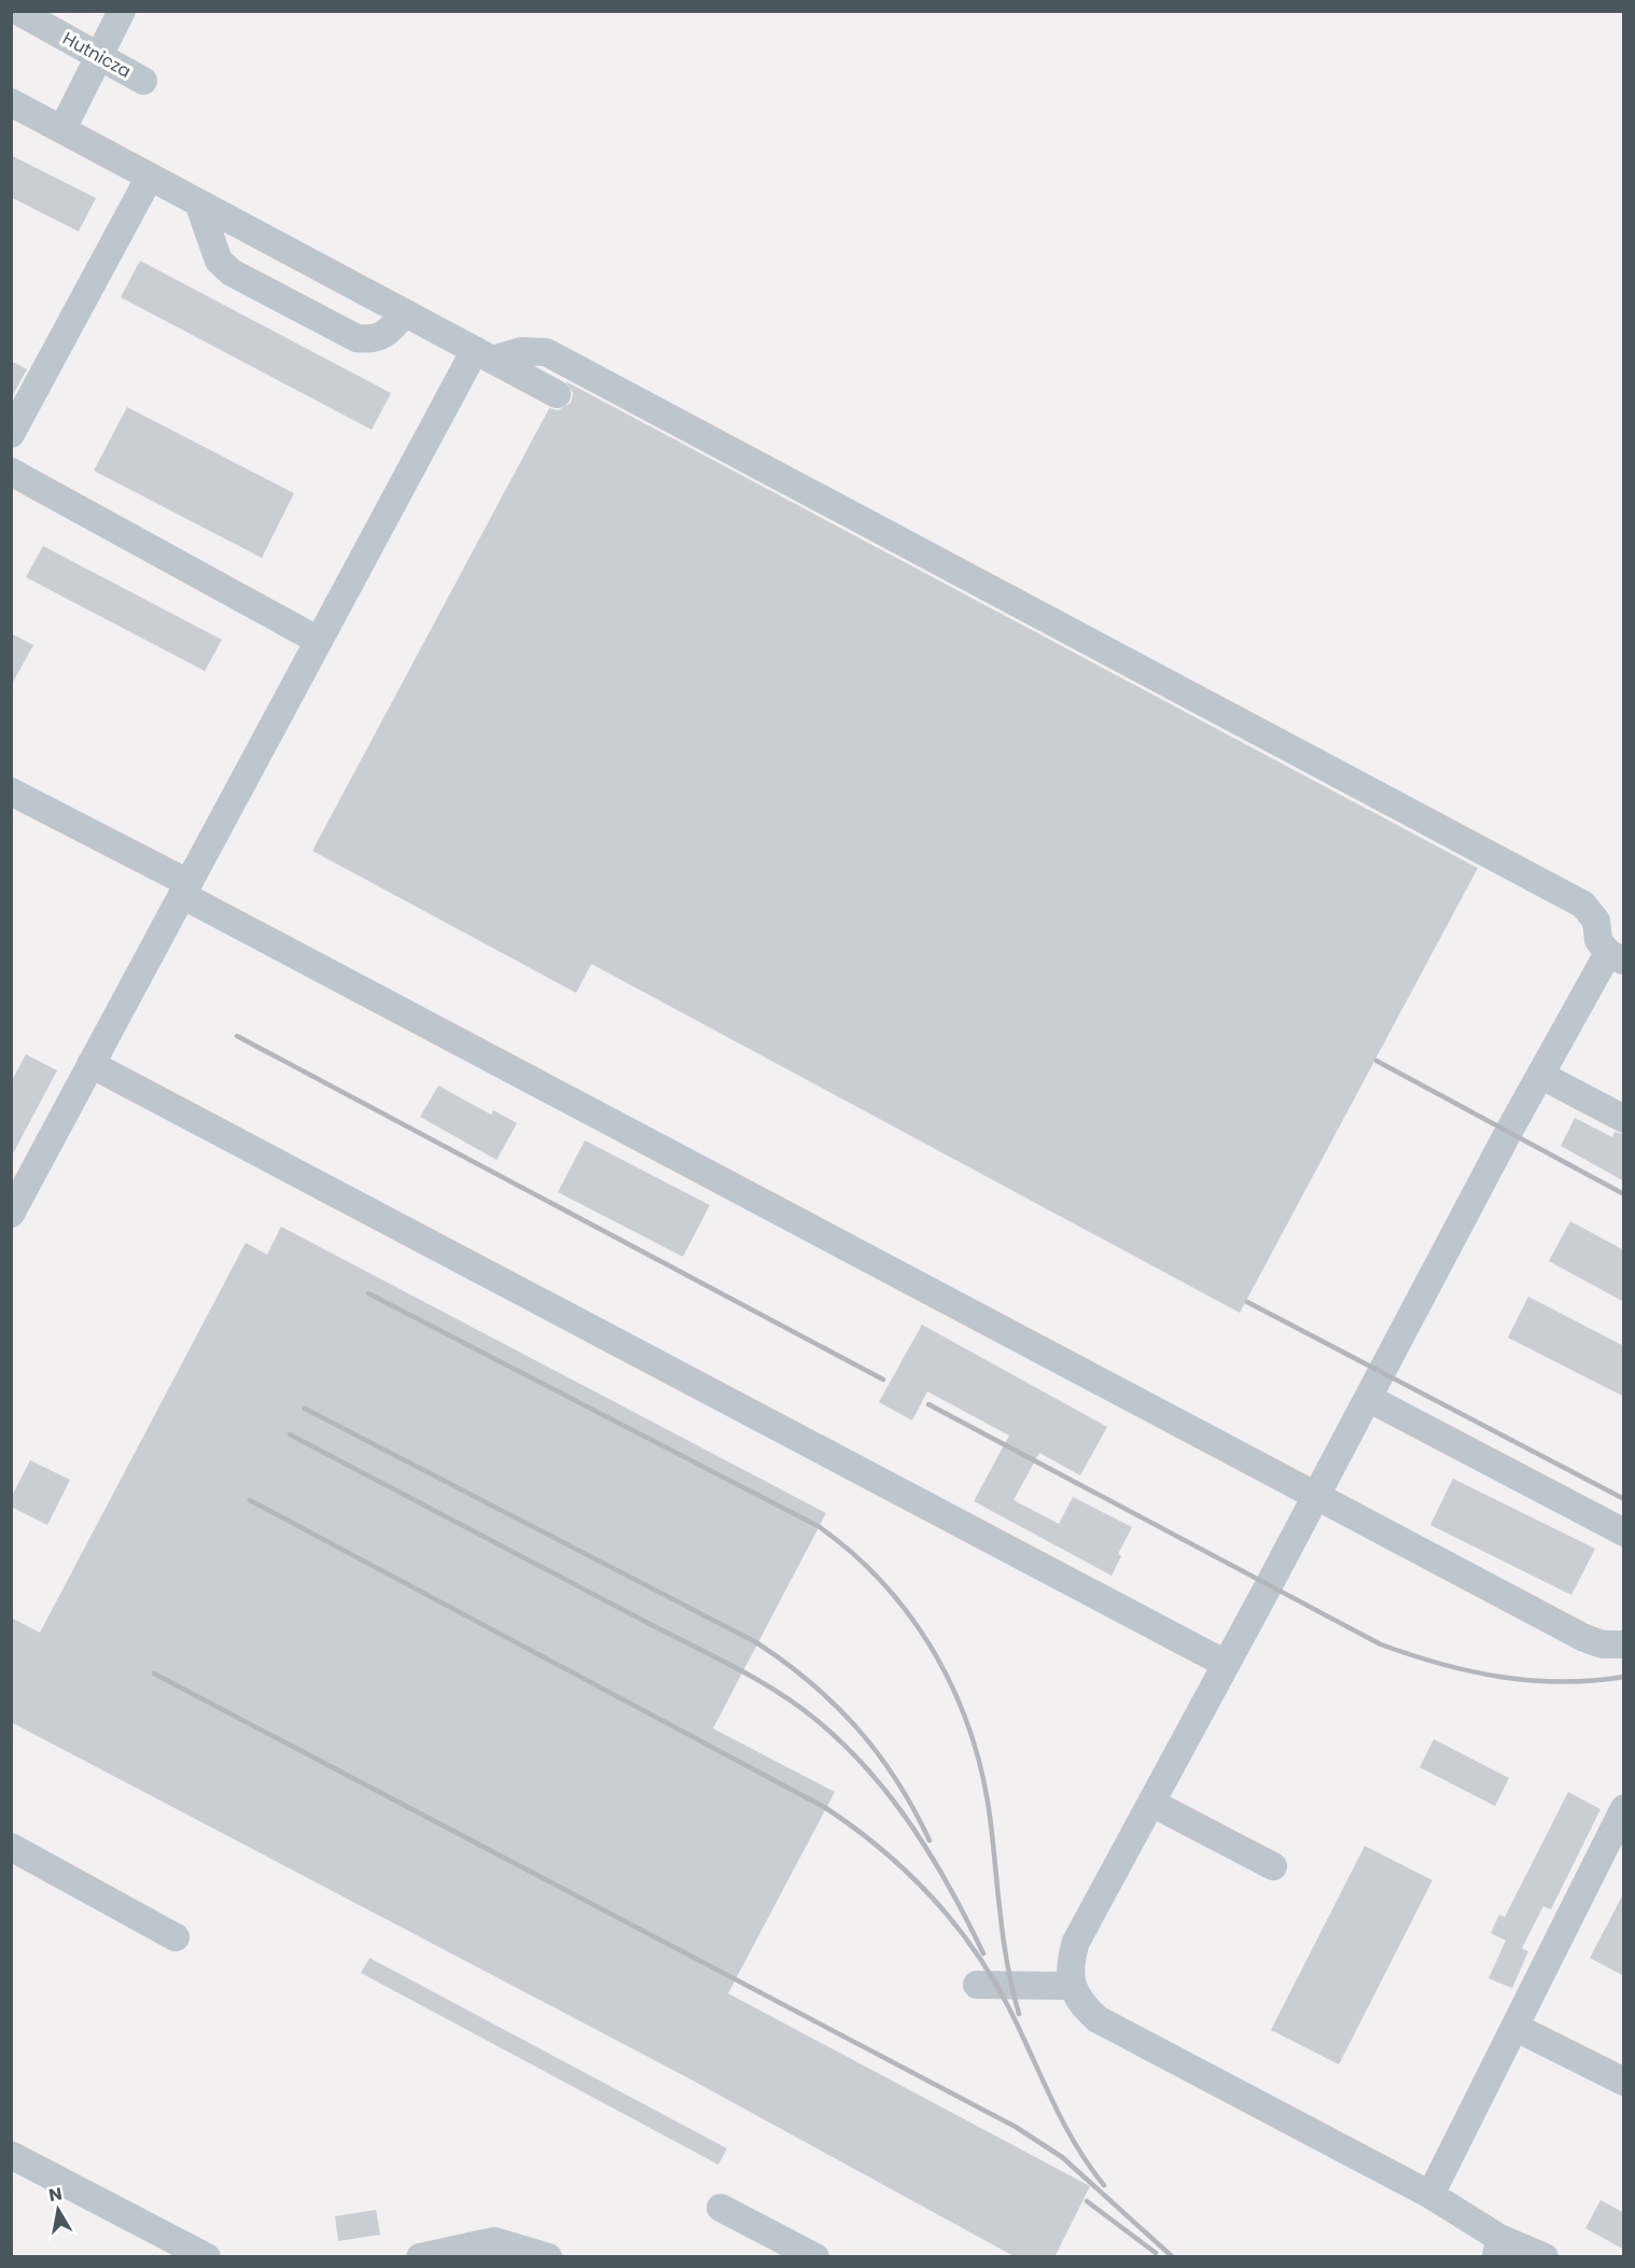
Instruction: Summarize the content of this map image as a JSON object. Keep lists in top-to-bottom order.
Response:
{
  "streets": {
    "lane": ["Hutnicza"]
  },
  "north": "top"
}
